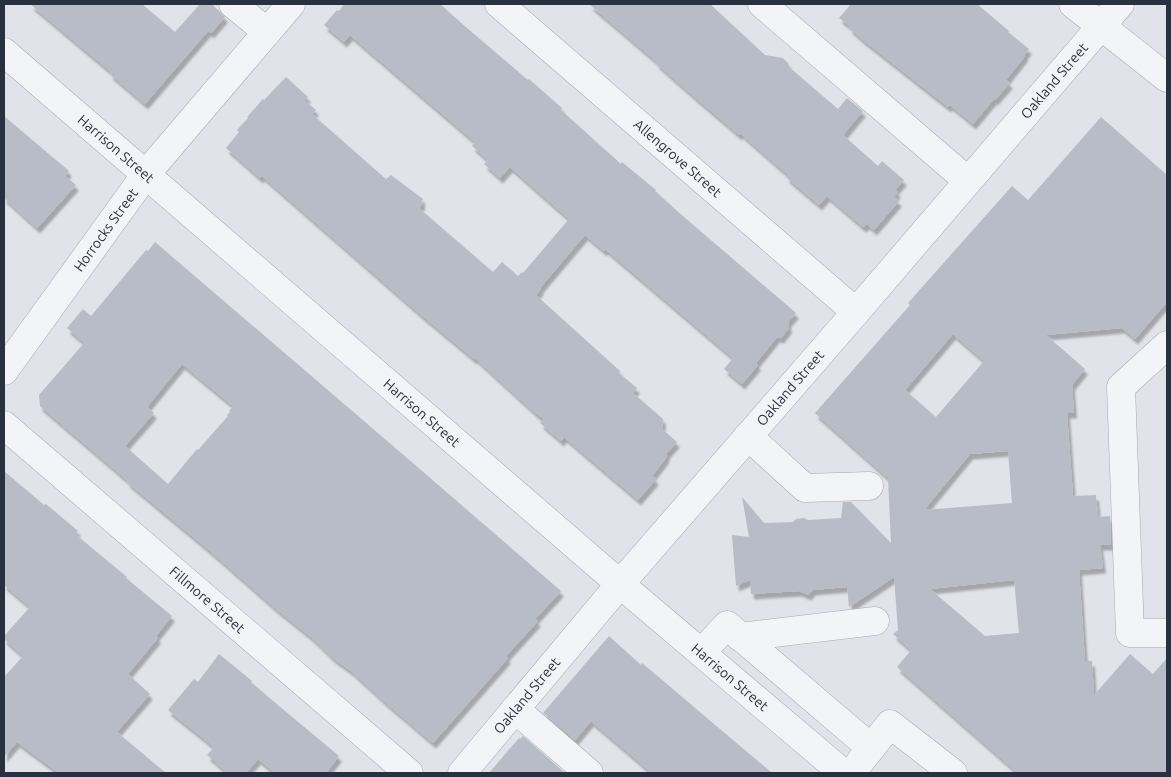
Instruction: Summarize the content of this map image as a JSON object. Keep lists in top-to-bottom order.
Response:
{
  "streets": {
    "street": [
      "Oakland Street",
      "Harrison Street",
      "Allengrove Street",
      "Horrocks Street",
      "Fillmore Street"
    ]
  },
  "crossings": [
    ["Oakland Street", "Harrison Street"],
    ["Oakland Street", "Allengrove Street"],
    ["Harrison Street", "Horrocks Street"]
  ]
}
